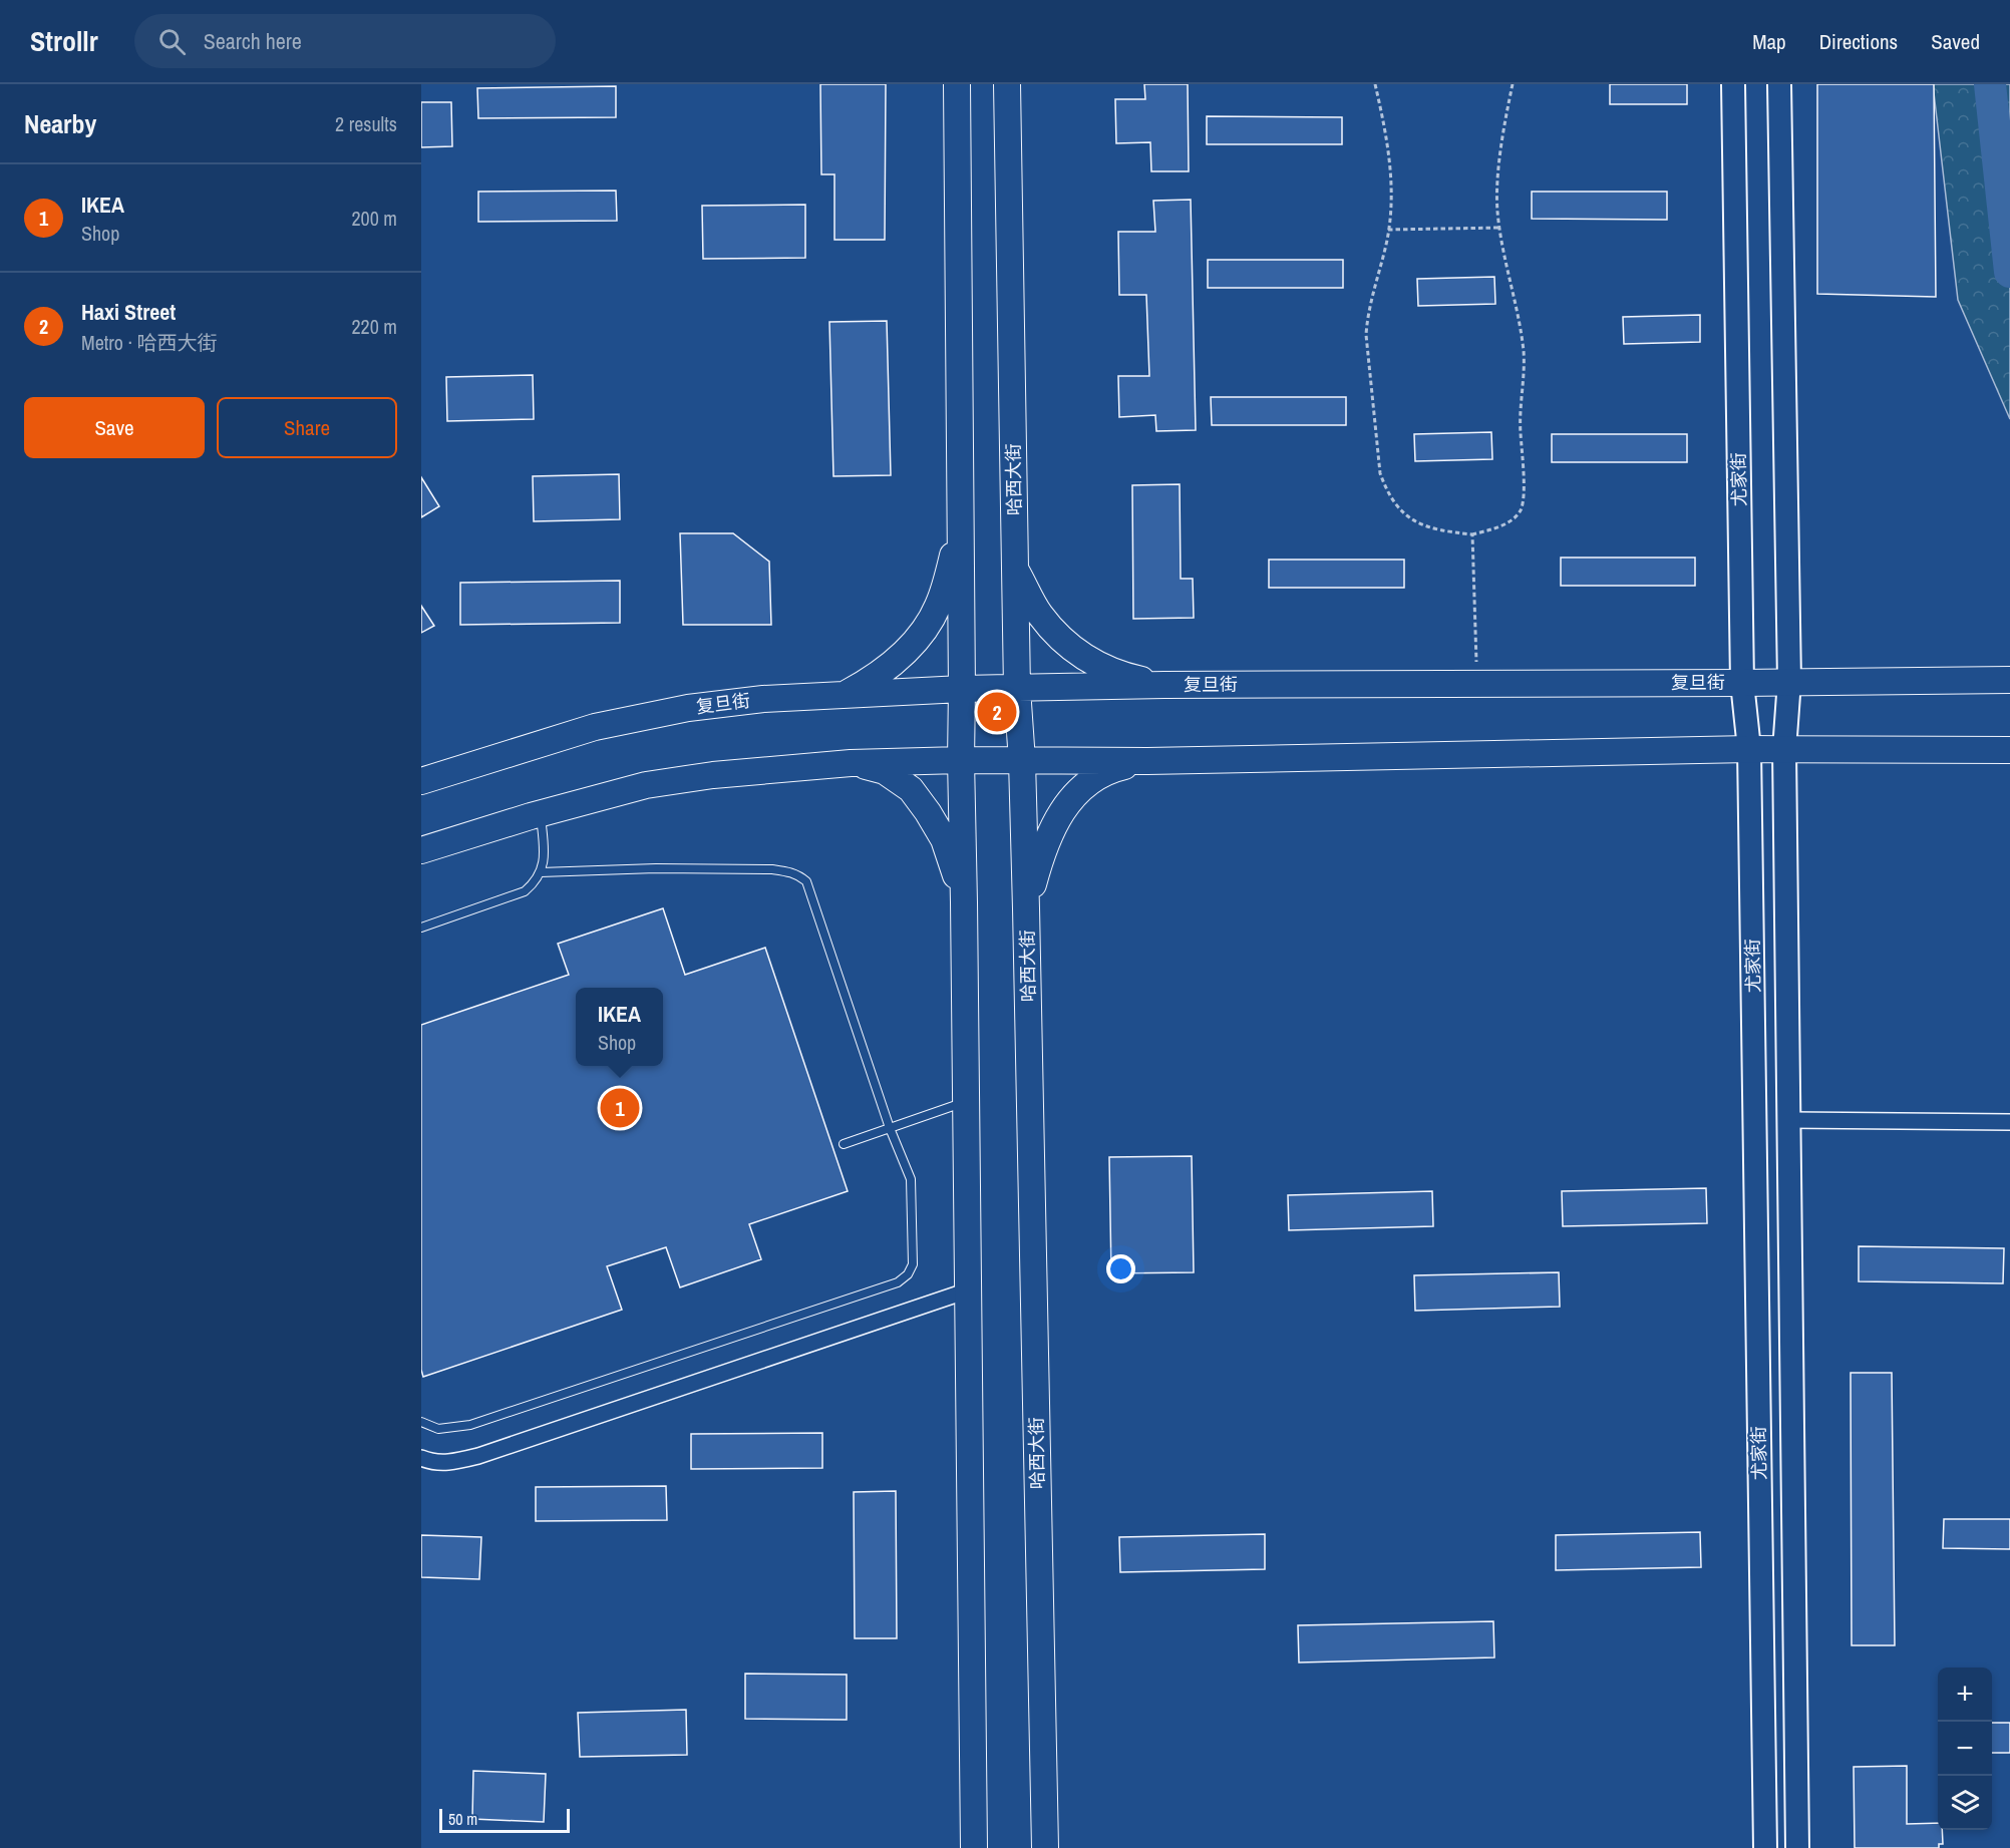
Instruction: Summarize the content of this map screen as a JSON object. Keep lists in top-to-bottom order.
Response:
{
  "streets": {
    "main road": ["哈西大街", "尤家街", "复旦街"]
  },
  "crossings": [
    ["哈西大街", "复旦街"],
    ["尤家街", "复旦街"]
  ],
  "scale_bar": "50 m",
  "page": {
    "header": "Strollr",
    "search": "Search here",
    "nav": ["Map", "Directions", "Saved"],
    "heading": ["Nearby", "2 results"],
    "list": [
      {
        "mark": "1",
        "name": "IKEA",
        "note": "Shop",
        "value": "200 m"
      },
      {
        "mark": "2",
        "name": "Haxi Street",
        "note": "Metro · 哈西大街",
        "value": "220 m"
      }
    ],
    "buttons": ["Save", "Share"],
    "pins": ["2", "1"],
    "popup": ["IKEA", "Shop"],
    "map_buttons": ["+", "−"],
    "scale": "50 m"
  }
}
